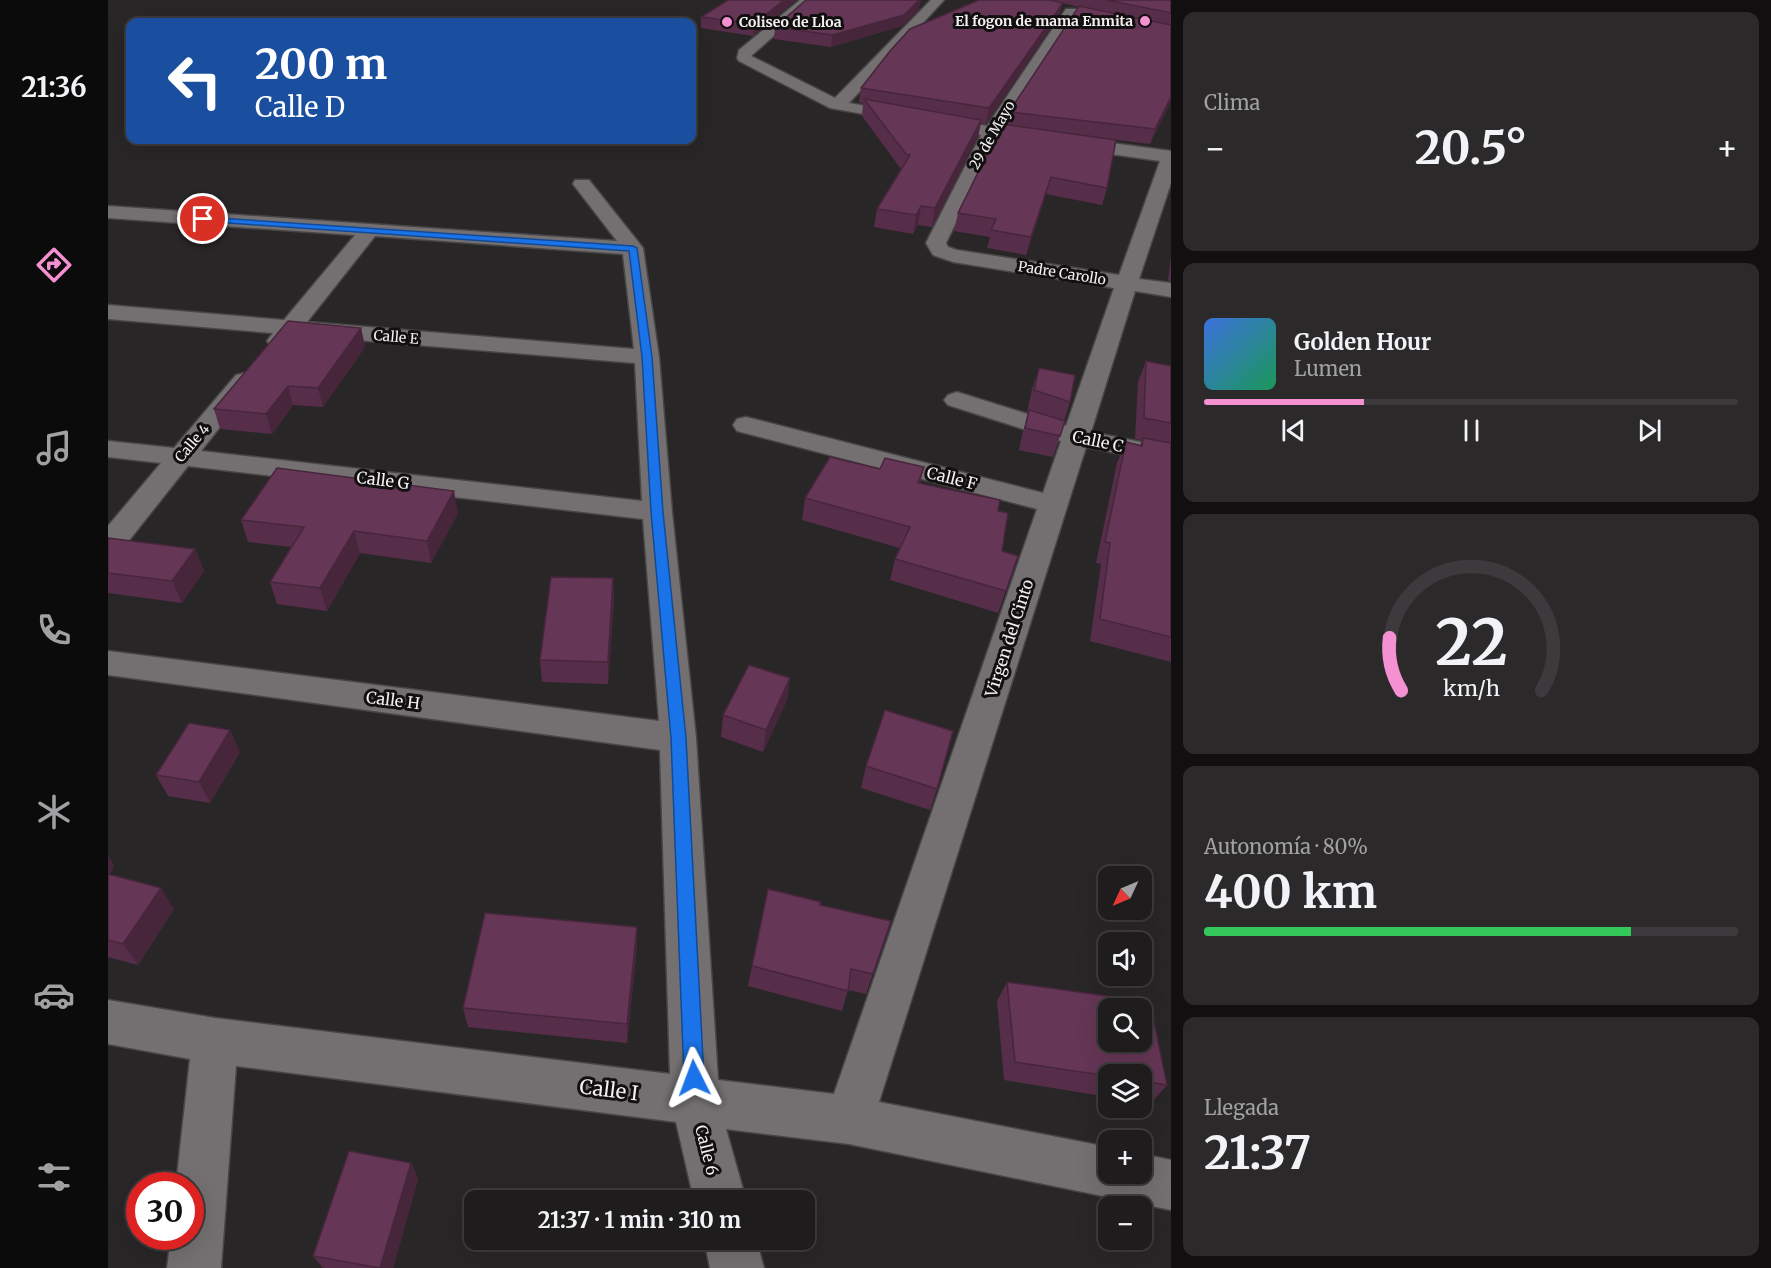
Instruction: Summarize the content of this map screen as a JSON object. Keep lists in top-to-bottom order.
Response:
{
  "streets": {
    "street": [
      "29 de Mayo",
      "Padre Carollo",
      "Calle E",
      "Calle C",
      "Calle 4",
      "Calle F",
      "Calle G",
      "Virgen del Cinto",
      "Calle H",
      "Calle I",
      "Calle 6"
    ]
  },
  "crossings": [
    ["29 de Mayo", "Padre Carollo"],
    ["Padre Carollo", "Virgen del Cinto"],
    ["Calle E", "Calle 4"],
    ["Calle E", "Calle 6"],
    ["Calle C", "Virgen del Cinto"],
    ["Calle 4", "Calle G"],
    ["Calle F", "Virgen del Cinto"],
    ["Calle G", "Calle 6"],
    ["Virgen del Cinto", "Calle I"],
    ["Calle H", "Calle 6"],
    ["Calle I", "Calle 6"]
  ],
  "places": ["El fogon de mama Enmita", "Coliseo de Lloa"],
  "north": "bottom left",
  "page": {
    "tabs": "21:36",
    "tile": [
      "Clima",
      ["Autonomía · 80%", "400 km"],
      ["Llegada", "21:37"]
    ],
    "turn": ["200 m", "Calle D"],
    "heat": ["−", "20.5°", "+"],
    "song": ["Golden Hour", "Lumen"],
    "map_buttons": ["+", "−"],
    "limit": "30",
    "trip": "21:37 · 1 min · 310 m",
    "gauge": ["22", "km/h"]
  }
}
